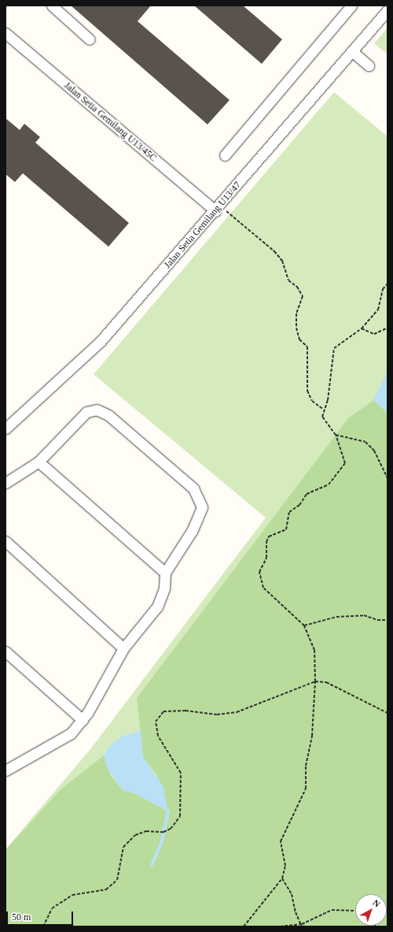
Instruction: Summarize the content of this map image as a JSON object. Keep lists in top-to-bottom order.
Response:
{
  "streets": {
    "street": ["Jalan Setia Gemilang U13/45C", "Jalan Setia Gemilang U13/47"]
  },
  "crossings": [
    ["Jalan Setia Gemilang U13/45C", "Jalan Setia Gemilang U13/47"]
  ],
  "scale_bar": "50 m",
  "north": "top right"
}
